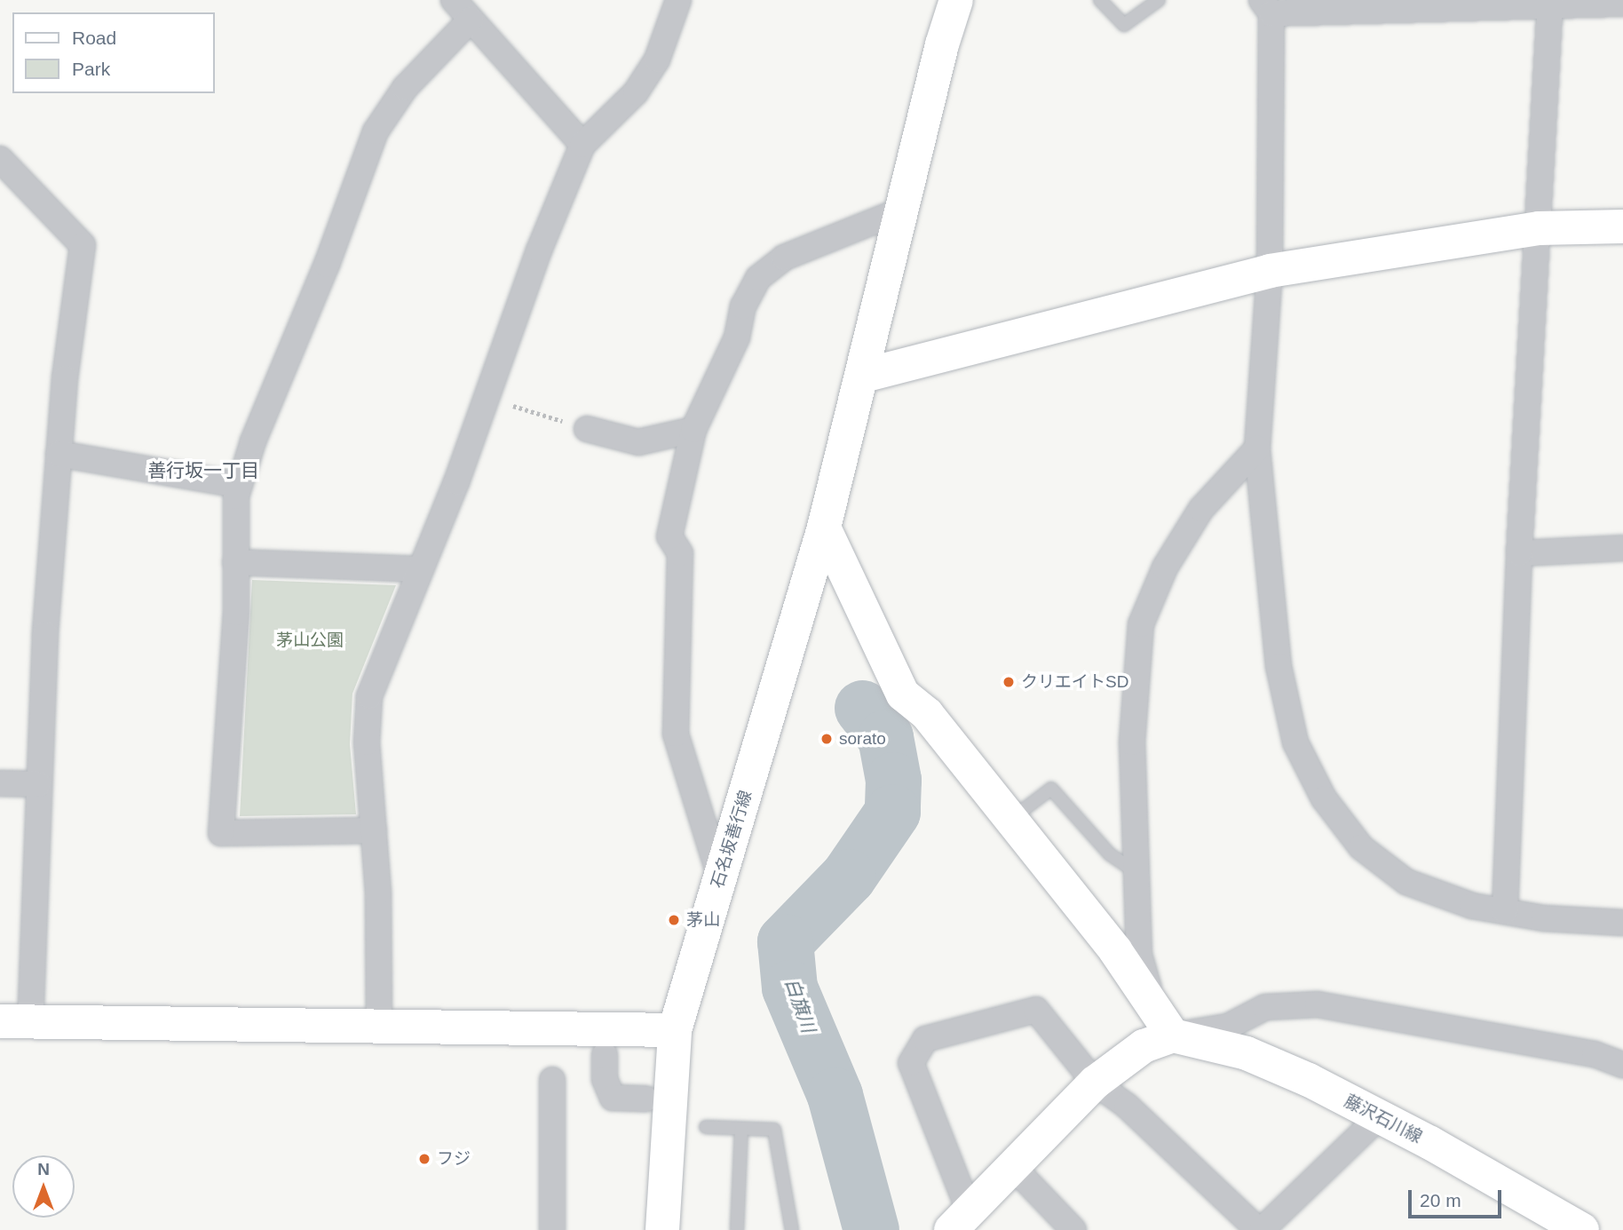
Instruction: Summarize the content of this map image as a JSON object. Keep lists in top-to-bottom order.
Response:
{
  "streets": {
    "street": ["石名坂善行線", "藤沢石川線"]
  },
  "districts": ["善行坂一丁目"],
  "water": ["白旗川"],
  "parks": ["茅山公園"],
  "places": [
    "クリエイトSD",
    "sorato",
    "茅山",
    "フジ"
  ],
  "legend": ["Road", "Park"],
  "scale_bar": "20 m",
  "north": "top"
}
